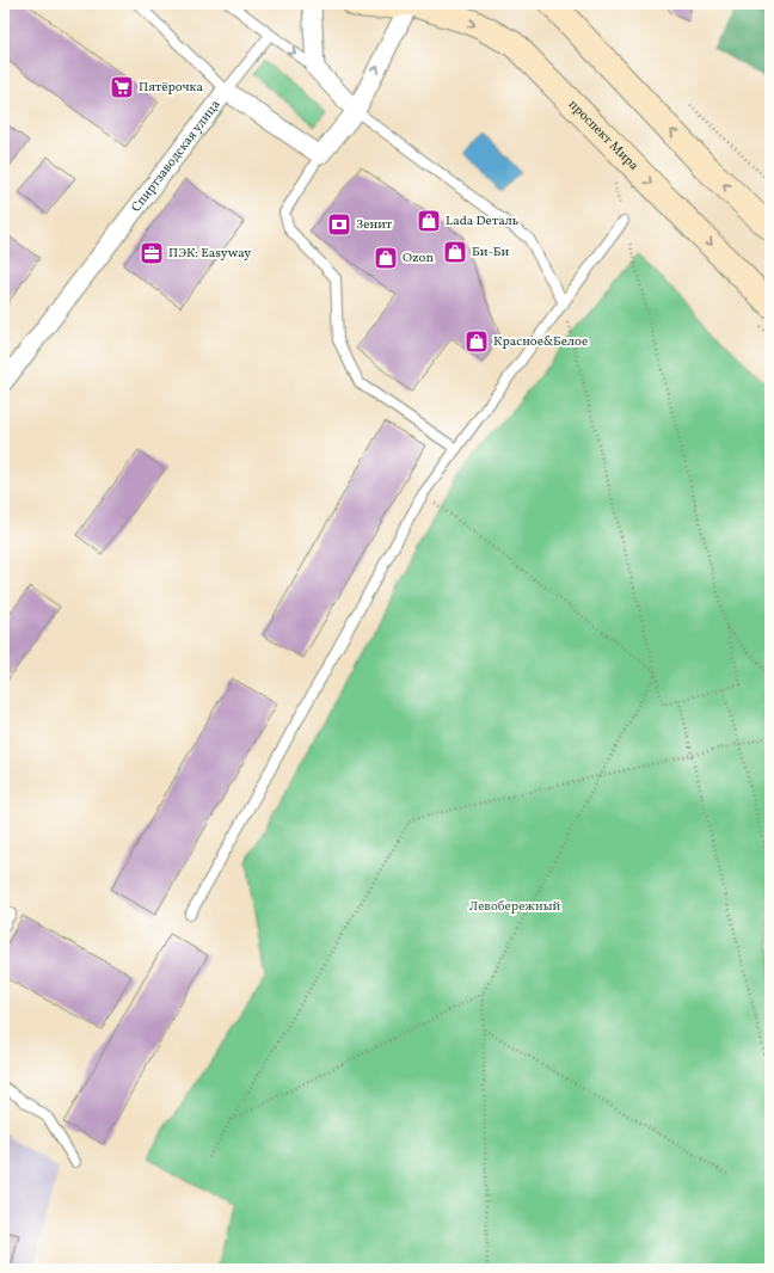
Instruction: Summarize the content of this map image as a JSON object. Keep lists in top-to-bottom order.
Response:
{
  "streets": {
    "main road": ["проспект Мира"],
    "street": ["Спиртзаводская улица"]
  },
  "parks": ["Левобережный"],
  "places": {
    "supermarket": ["Пятёрочка"],
    "shop": [
      "Lada Dеталь",
      "Би-Би",
      "Ozon",
      "Красное&Белое"
    ],
    "bank": ["Зенит"],
    "office": ["ПЭК: Easyway"]
  }
}
